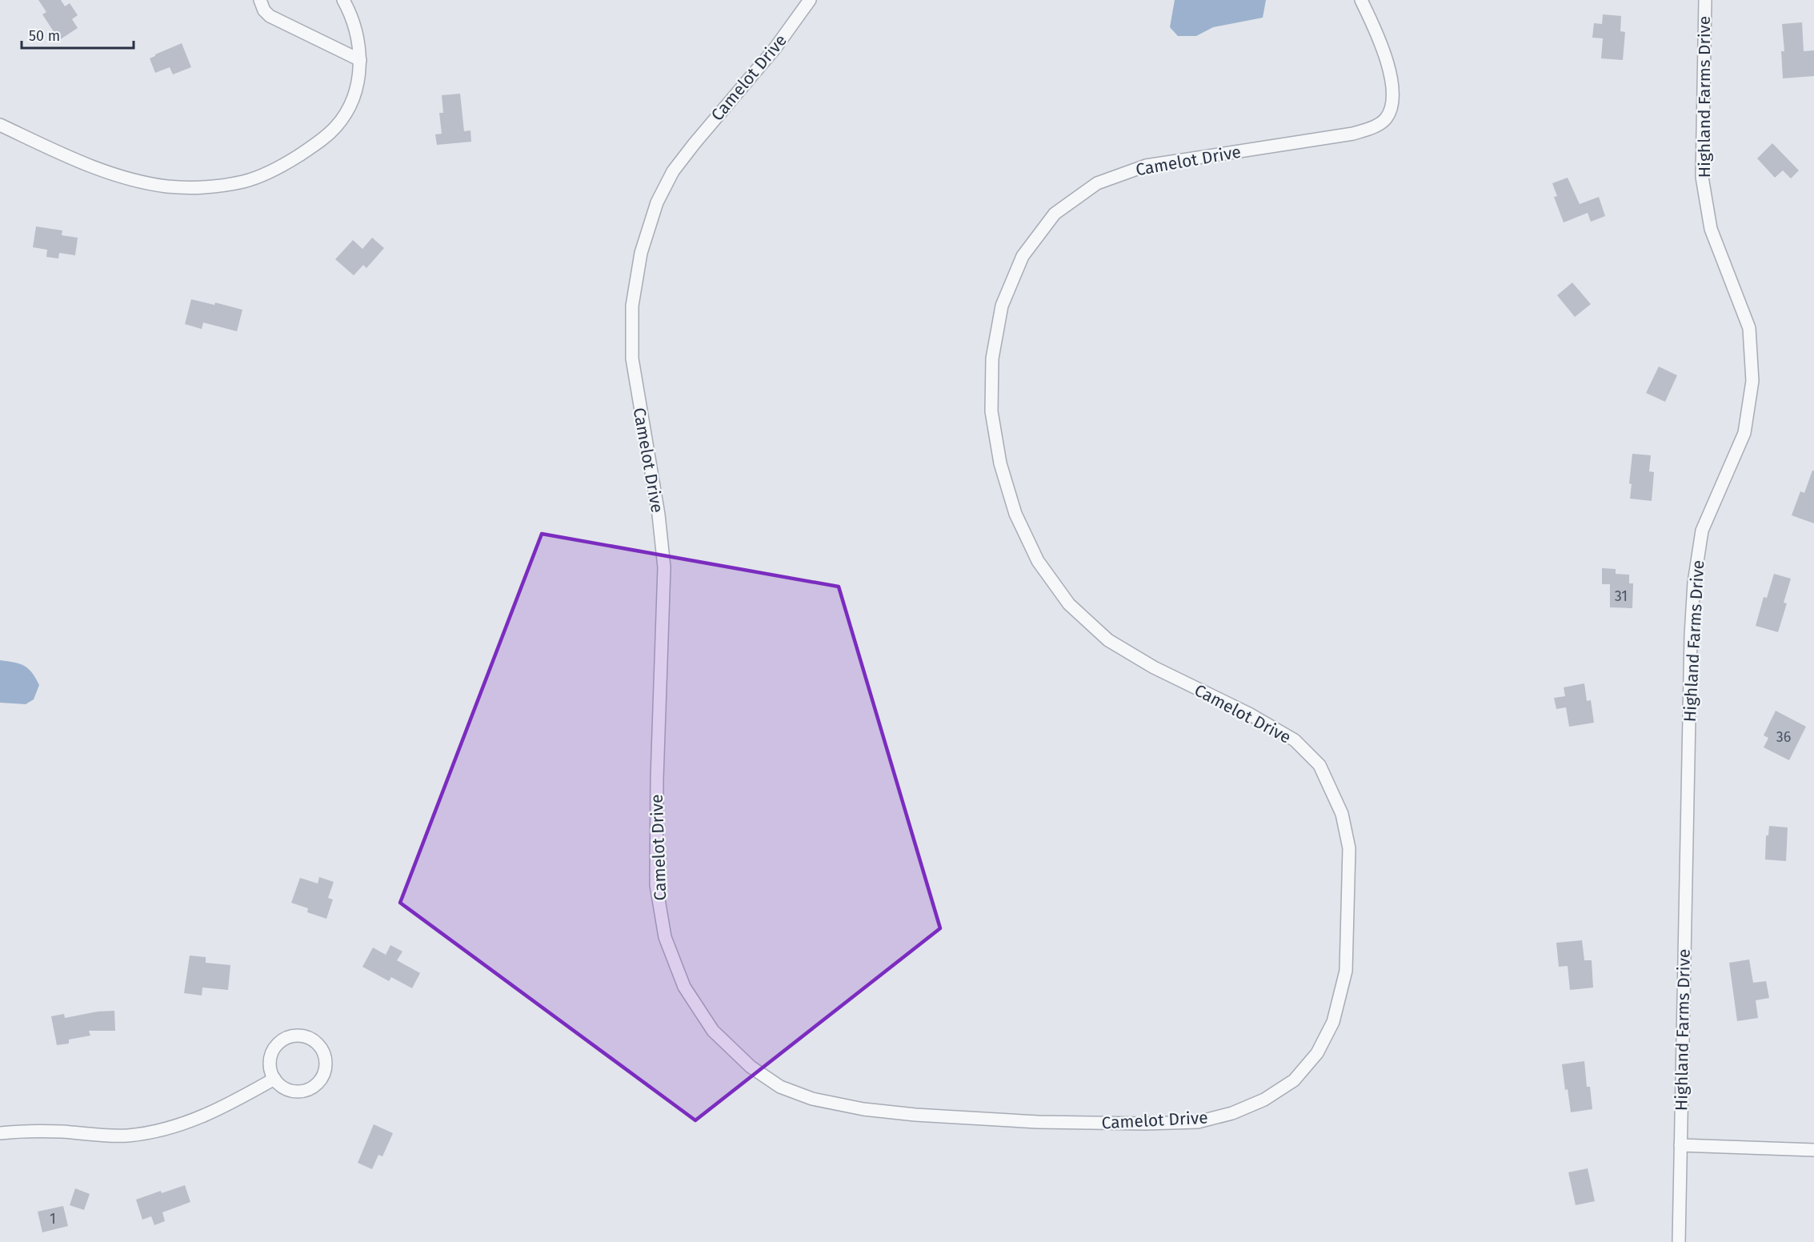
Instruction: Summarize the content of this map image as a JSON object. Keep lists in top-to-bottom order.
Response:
{
  "streets": {
    "street": ["Camelot Drive", "Highland Farms Drive"]
  },
  "house_numbers": ["31", "36", "1"],
  "scale_bar": "50 m"
}
